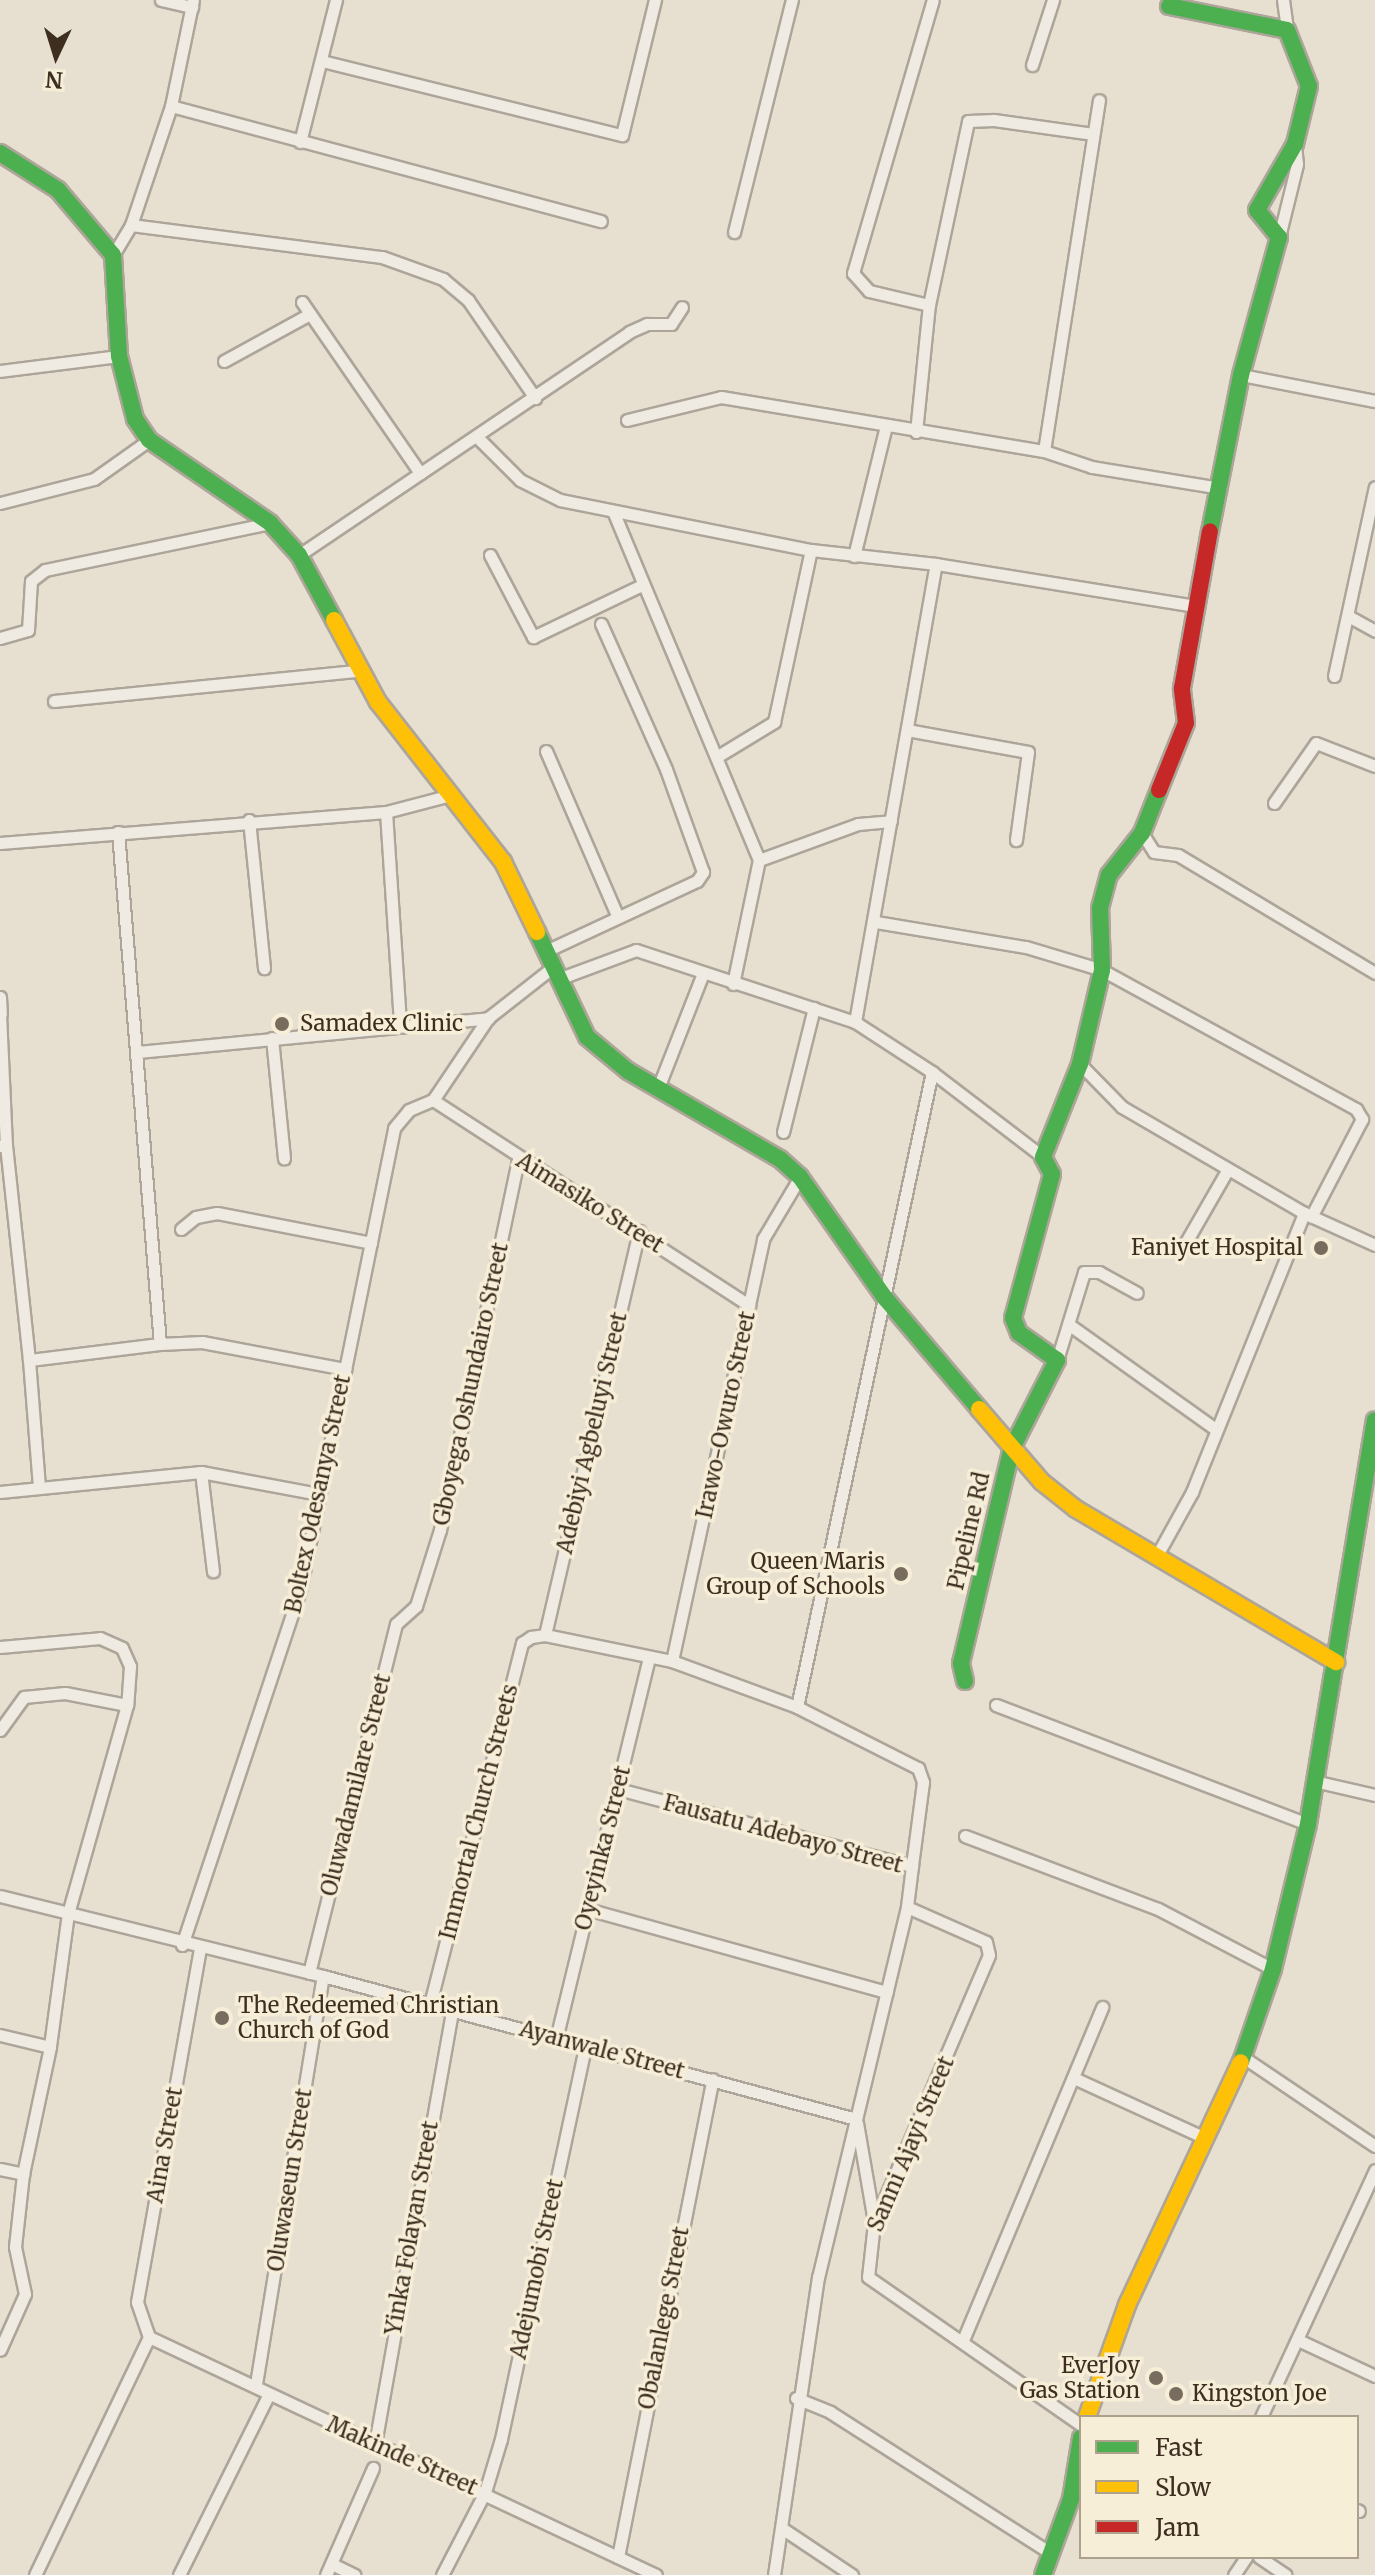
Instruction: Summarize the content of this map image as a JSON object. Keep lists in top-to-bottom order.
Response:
{
  "streets": {
    "street": [
      "Aimasiko Street",
      "Gboyega Oshundairo Street",
      "Irawo-Owuro Street",
      "Adebiyi Agbeluyi Street",
      "Boltex Odesanya Street",
      "Pipeline Rd",
      "Oluwadamilare Street",
      "Immortal Church Streets",
      "Fausatu Adebayo Street",
      "Oyeyinka Street",
      "Ayanwale Street",
      "Sanni Ajayi Street",
      "Aina Street",
      "Oluwaseun Street",
      "Yinka Folayan Street",
      "Adejumobi Street",
      "Obalanlege Street",
      "Makinde Street"
    ]
  },
  "crossings": [
    ["Aimasiko Street", "Gboyega Oshundairo Street"],
    ["Aimasiko Street", "Irawo-Owuro Street"],
    ["Aimasiko Street", "Adebiyi Agbeluyi Street"],
    ["Aimasiko Street", "Boltex Odesanya Street"],
    ["Gboyega Oshundairo Street", "Oluwadamilare Street"],
    ["Adebiyi Agbeluyi Street", "Immortal Church Streets"],
    ["Boltex Odesanya Street", "Ayanwale Street"],
    ["Oluwadamilare Street", "Ayanwale Street"],
    ["Immortal Church Streets", "Ayanwale Street"],
    ["Fausatu Adebayo Street", "Oyeyinka Street"],
    ["Fausatu Adebayo Street", "Ayanwale Street"],
    ["Fausatu Adebayo Street", "Sanni Ajayi Street"],
    ["Oyeyinka Street", "Ayanwale Street"],
    ["Ayanwale Street", "Aina Street"],
    ["Ayanwale Street", "Oluwaseun Street"],
    ["Ayanwale Street", "Yinka Folayan Street"],
    ["Ayanwale Street", "Adejumobi Street"],
    ["Ayanwale Street", "Obalanlege Street"],
    ["Aina Street", "Makinde Street"],
    ["Oluwaseun Street", "Makinde Street"],
    ["Yinka Folayan Street", "Makinde Street"],
    ["Adejumobi Street", "Makinde Street"],
    ["Obalanlege Street", "Makinde Street"]
  ],
  "places": [
    "Samadex Clinic",
    "Faniyet Hospital",
    "Queen Maris Group of Schools",
    "The Redeemed Christian Church of God",
    "EverJoy Gas Station",
    "Kingston Joe"
  ],
  "legend": ["Fast", "Slow", "Jam"],
  "north": "bottom"
}
